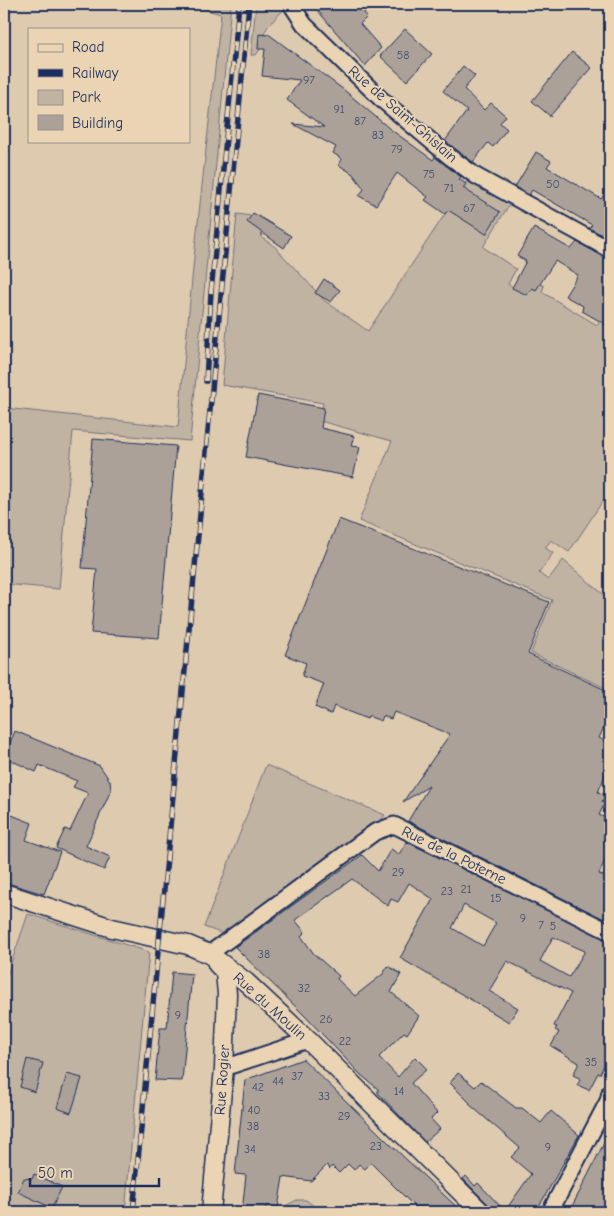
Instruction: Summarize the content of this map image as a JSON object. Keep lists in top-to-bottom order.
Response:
{
  "streets": {
    "street": [
      "Rue de Saint-Ghislain",
      "Rue de la Poterne",
      "Rue du Moulin",
      "Rue Rogier"
    ]
  },
  "crossings": [
    ["Rue de la Poterne", "Rue du Moulin"],
    ["Rue de la Poterne", "Rue Rogier"],
    ["Rue du Moulin", "Rue Rogier"]
  ],
  "house_numbers": [
    "58",
    "97",
    "91",
    "87",
    "83",
    "79",
    "75",
    "50",
    "71",
    "67",
    "29",
    "21",
    "23",
    "15",
    "9",
    "7",
    "5",
    "38",
    "32",
    "9",
    "26",
    "22",
    "35",
    "37",
    "44",
    "42",
    "14",
    "33",
    "40",
    "29",
    "38",
    "23",
    "9",
    "34"
  ],
  "legend": [
    "Road",
    "Railway",
    "Park",
    "Building"
  ],
  "scale_bar": "50 m"
}
